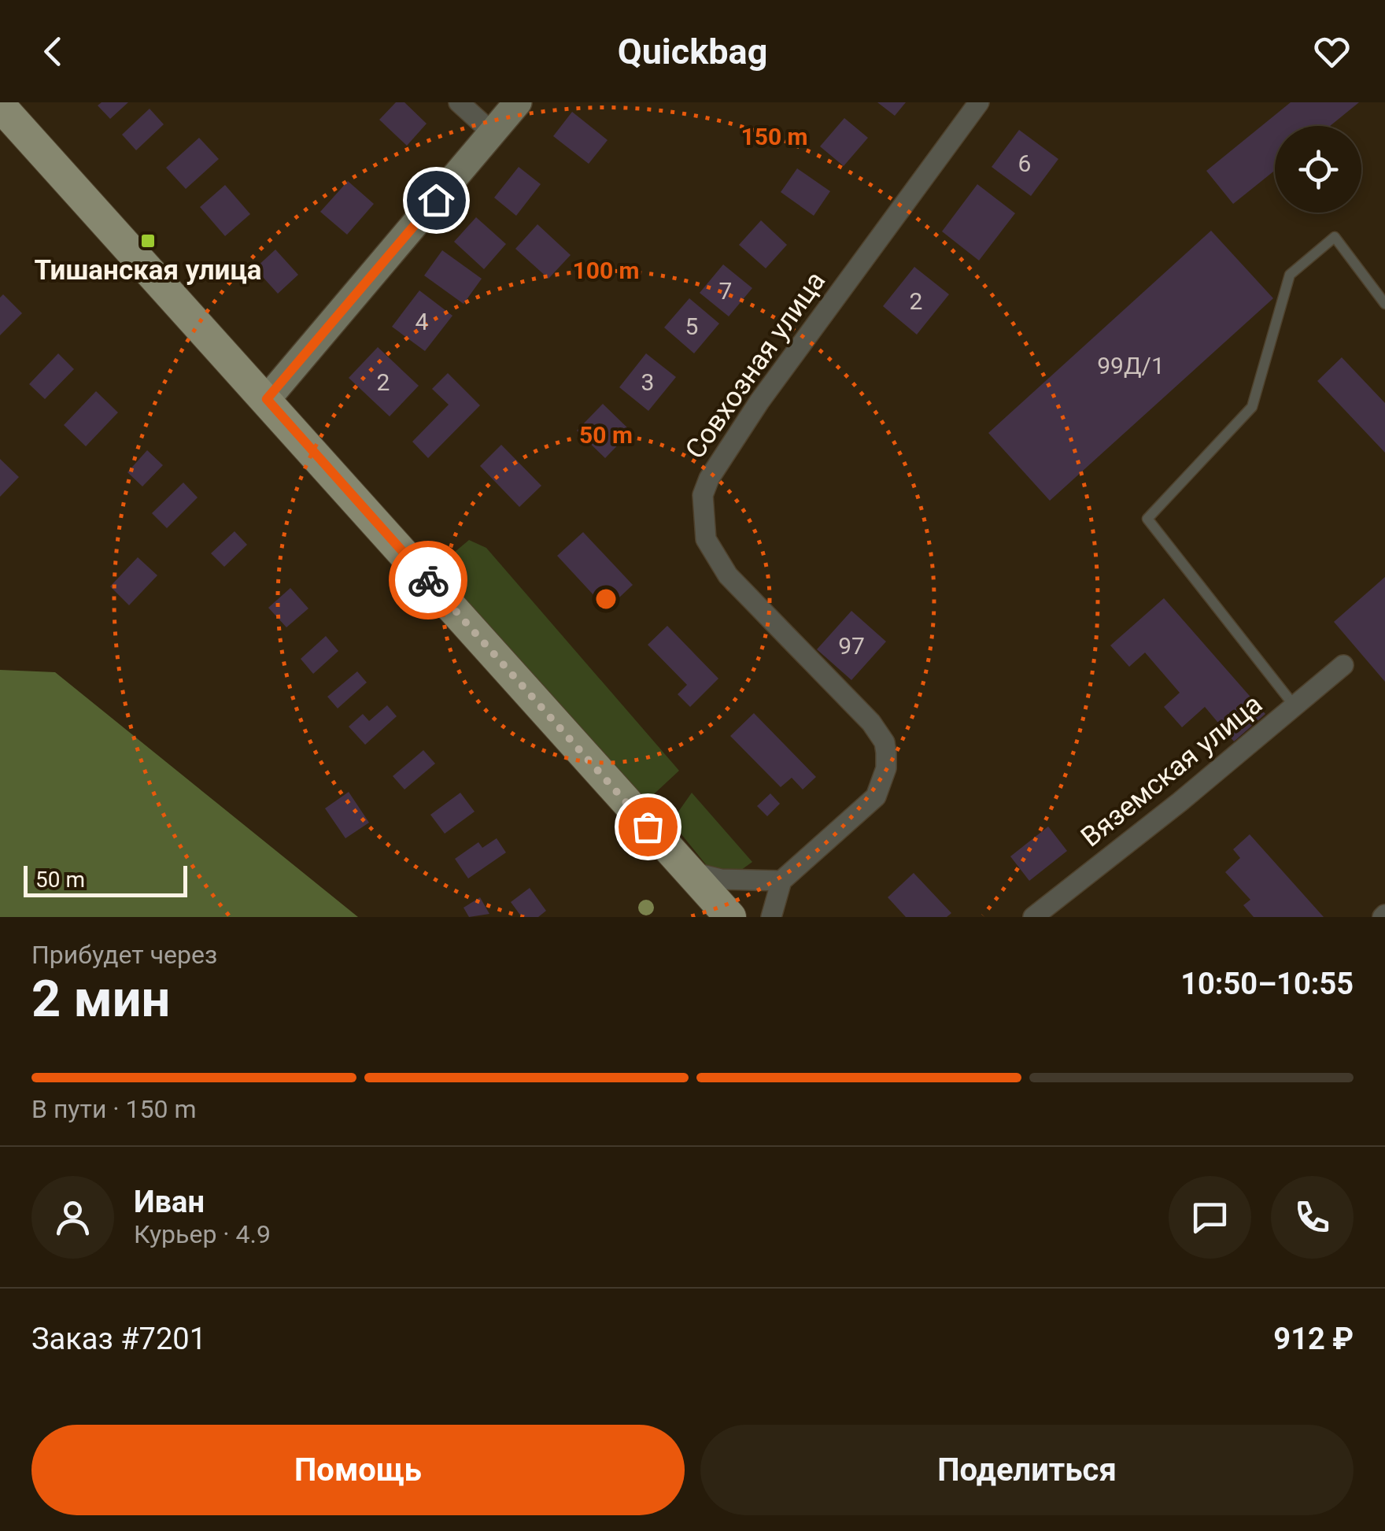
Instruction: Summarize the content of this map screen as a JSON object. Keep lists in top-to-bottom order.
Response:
{
  "streets": {
    "street": ["Совхозная улица", "Вяземская улица"]
  },
  "places": {
    "transit": ["Тишанская улица"]
  },
  "house_numbers": [
    "6",
    "7",
    "2",
    "4",
    "5",
    "99Д/1",
    "2",
    "3",
    "97"
  ],
  "scale_bar": "50 m",
  "page": {
    "header": "Quickbag",
    "scale": "50 m",
    "heading": ["2 мин", "Прибудет через", "10:50–10:55"],
    "panel": [
      "Иван",
      "Курьер · 4.9",
      "Заказ #7201",
      "912 ₽"
    ],
    "bar": "В пути · 150 m",
    "buttons": ["Помощь", "Поделиться"]
  },
  "rings": ["150 m", "100 m", "50 m"]
}
